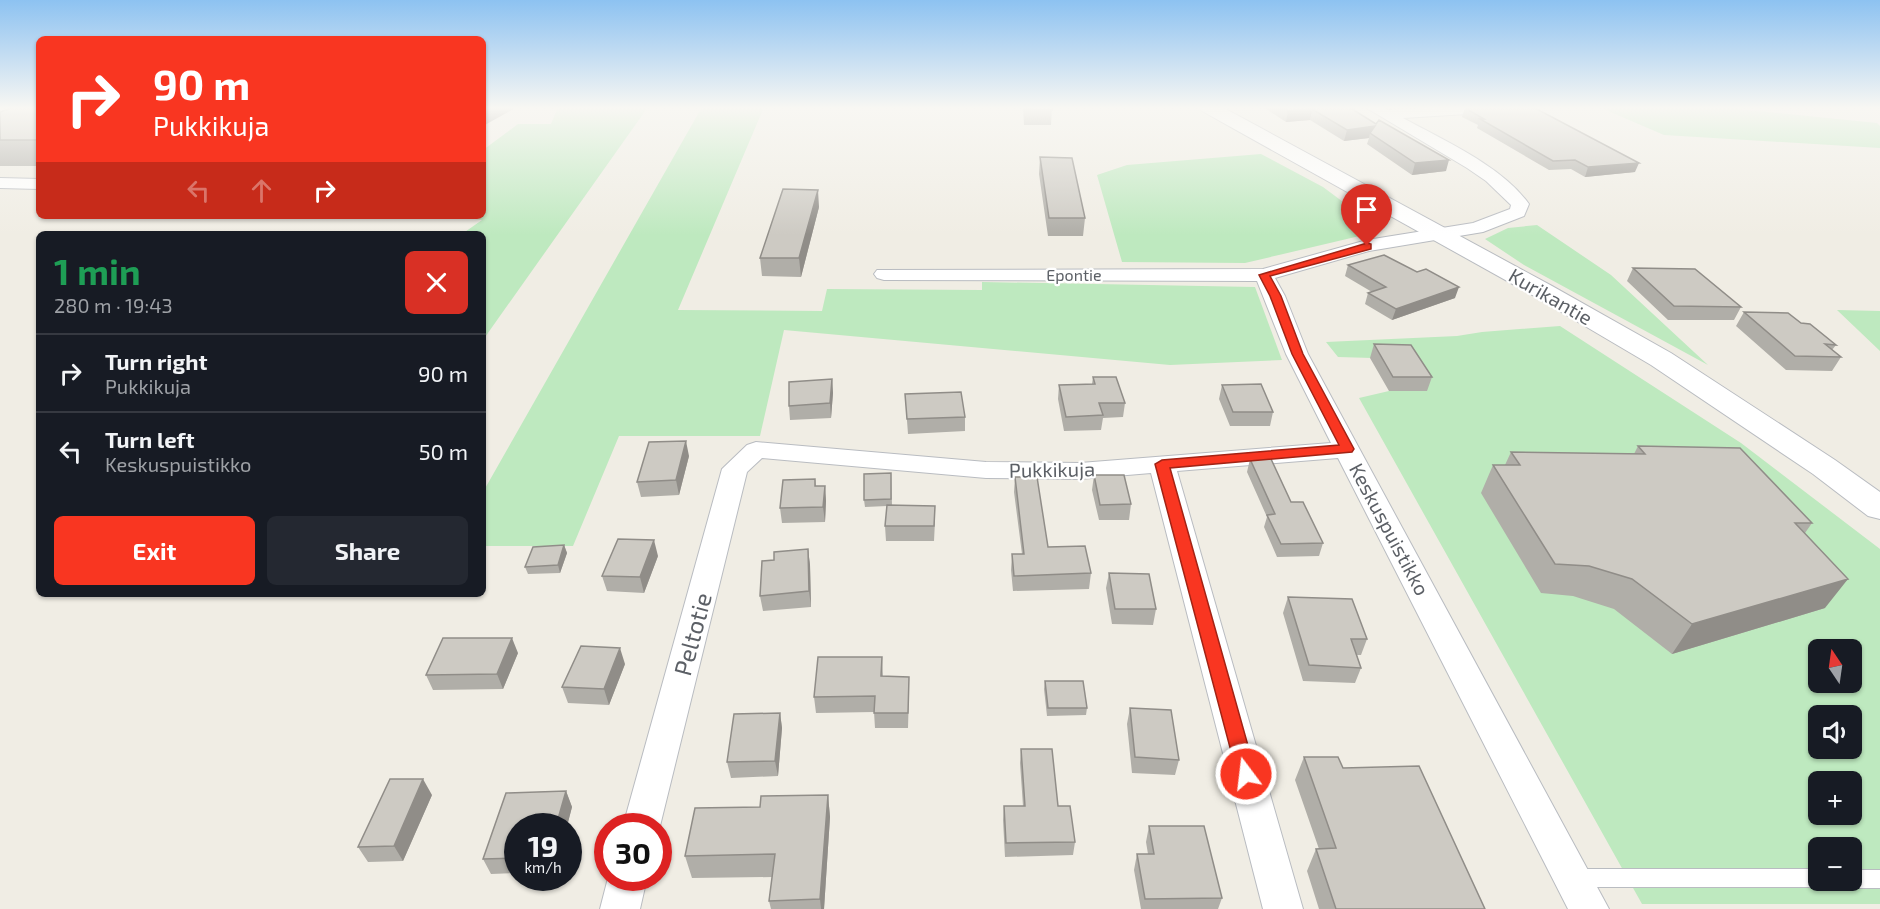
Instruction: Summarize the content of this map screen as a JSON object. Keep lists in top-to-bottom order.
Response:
{
  "streets": {
    "street": [
      "Epontie",
      "Kurikantie",
      "Pukkikuja",
      "Keskuspuistikko",
      "Peltotie"
    ]
  },
  "crossings": [
    ["Epontie", "Keskuspuistikko"],
    ["Pukkikuja", "Keskuspuistikko"],
    ["Pukkikuja", "Peltotie"]
  ],
  "north": "top",
  "page": {
    "turn": ["90 m", "Pukkikuja"],
    "heading": ["1 min", "280 m · 19:43"],
    "list": [
      {
        "name": "Turn right",
        "note": "Pukkikuja",
        "value": "90 m"
      },
      {
        "name": "Turn left",
        "note": "Keskuspuistikko",
        "value": "50 m"
      }
    ],
    "buttons": ["Exit", "Share"],
    "map_buttons": ["+", "−"],
    "speed": "19 km/h",
    "limit": "30"
  }
}
